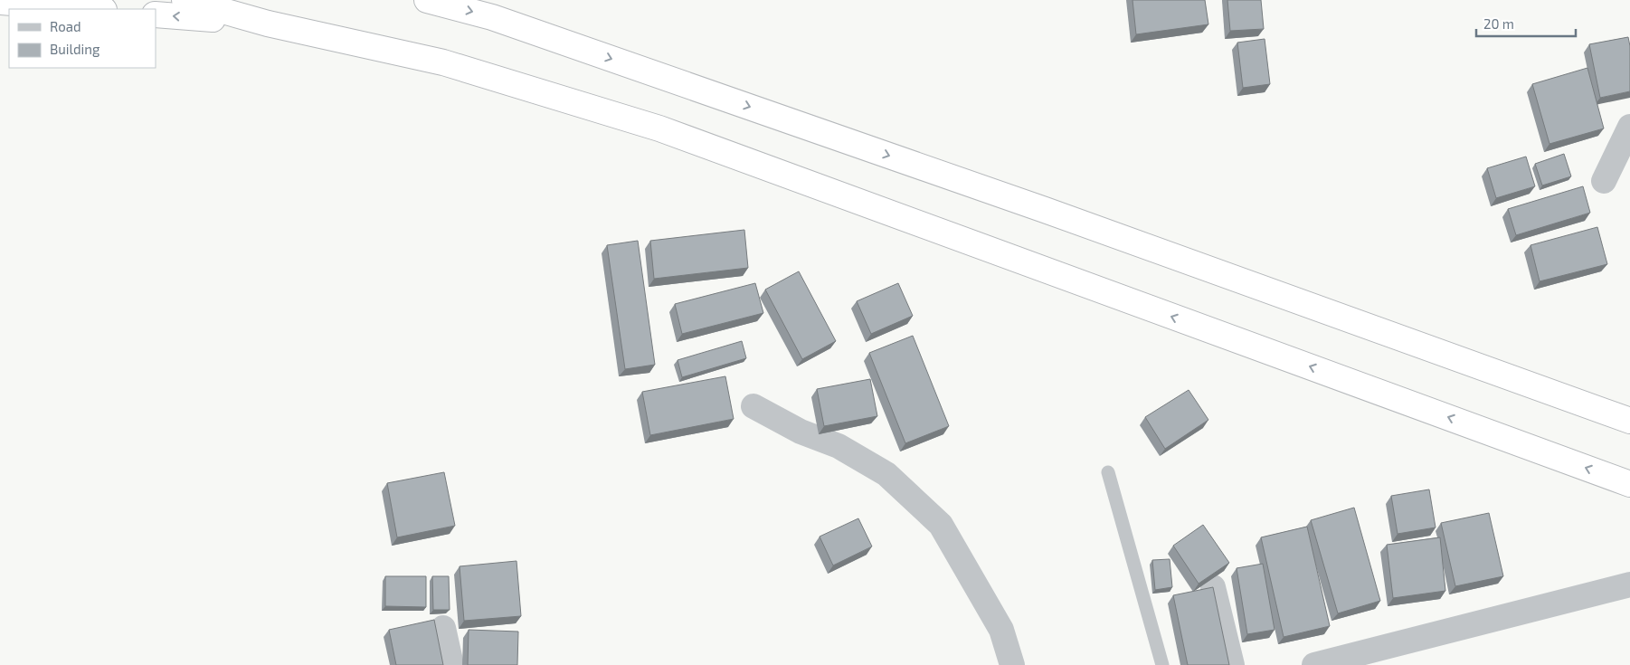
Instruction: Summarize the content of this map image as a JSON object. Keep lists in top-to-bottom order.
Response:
{
  "legend": ["Road", "Building"],
  "scale_bar": "20 m"
}
